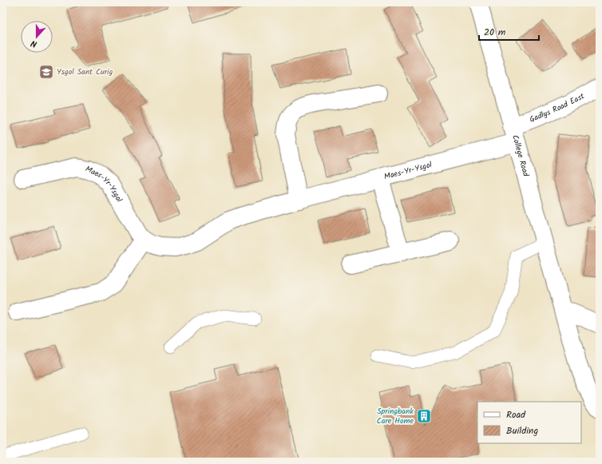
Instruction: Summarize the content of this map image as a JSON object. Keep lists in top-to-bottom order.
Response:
{
  "streets": {
    "street": ["Gadlys Road East", "College Road", "Maes-Yr-Ysgol"]
  },
  "crossings": [
    ["Gadlys Road East", "College Road"],
    ["Gadlys Road East", "Maes-Yr-Ysgol"],
    ["College Road", "Maes-Yr-Ysgol"]
  ],
  "places": {
    "school or university": ["Ysgol Sant Curig"],
    "building": ["Springbank Care Home"]
  },
  "legend": ["Road", "Building"],
  "scale_bar": "20 m",
  "north": "bottom"
}
